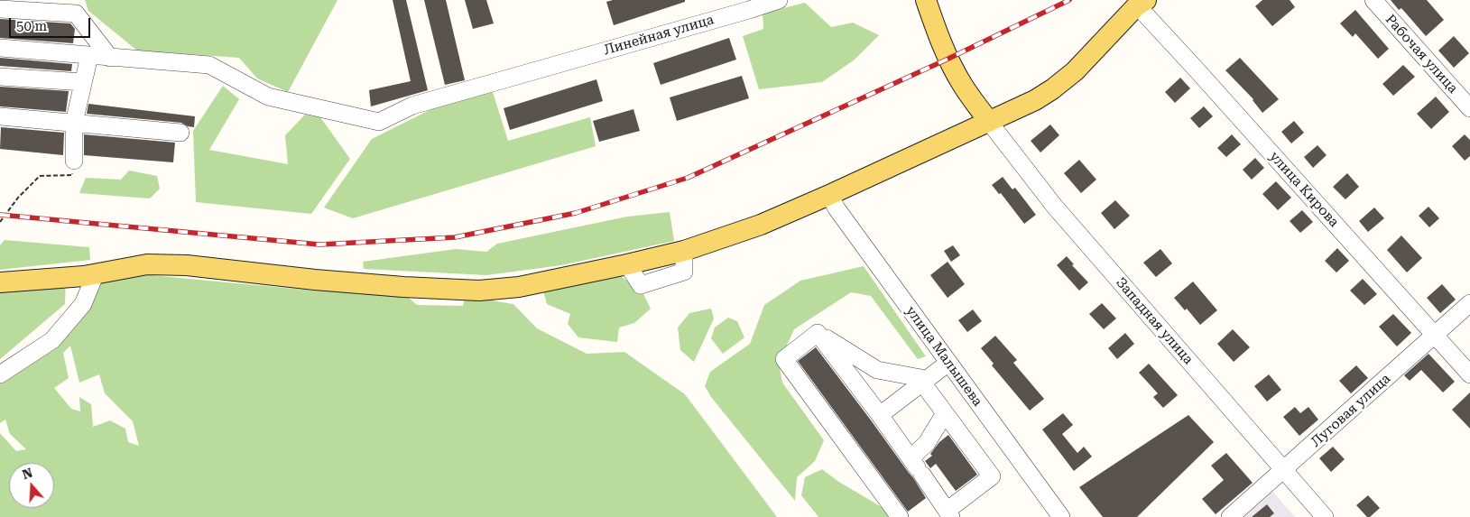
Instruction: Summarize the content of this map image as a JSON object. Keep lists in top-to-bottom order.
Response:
{
  "streets": {
    "street": [
      "Линейная улица",
      "Рабочая улица",
      "улица Кирова",
      "Западная улица",
      "улица Малышева",
      "Луговая улица"
    ]
  },
  "crossings": [
    ["улица Кирова", "Луговая улица"],
    ["Западная улица", "Луговая улица"]
  ],
  "scale_bar": "50 m",
  "north": "top"
}
